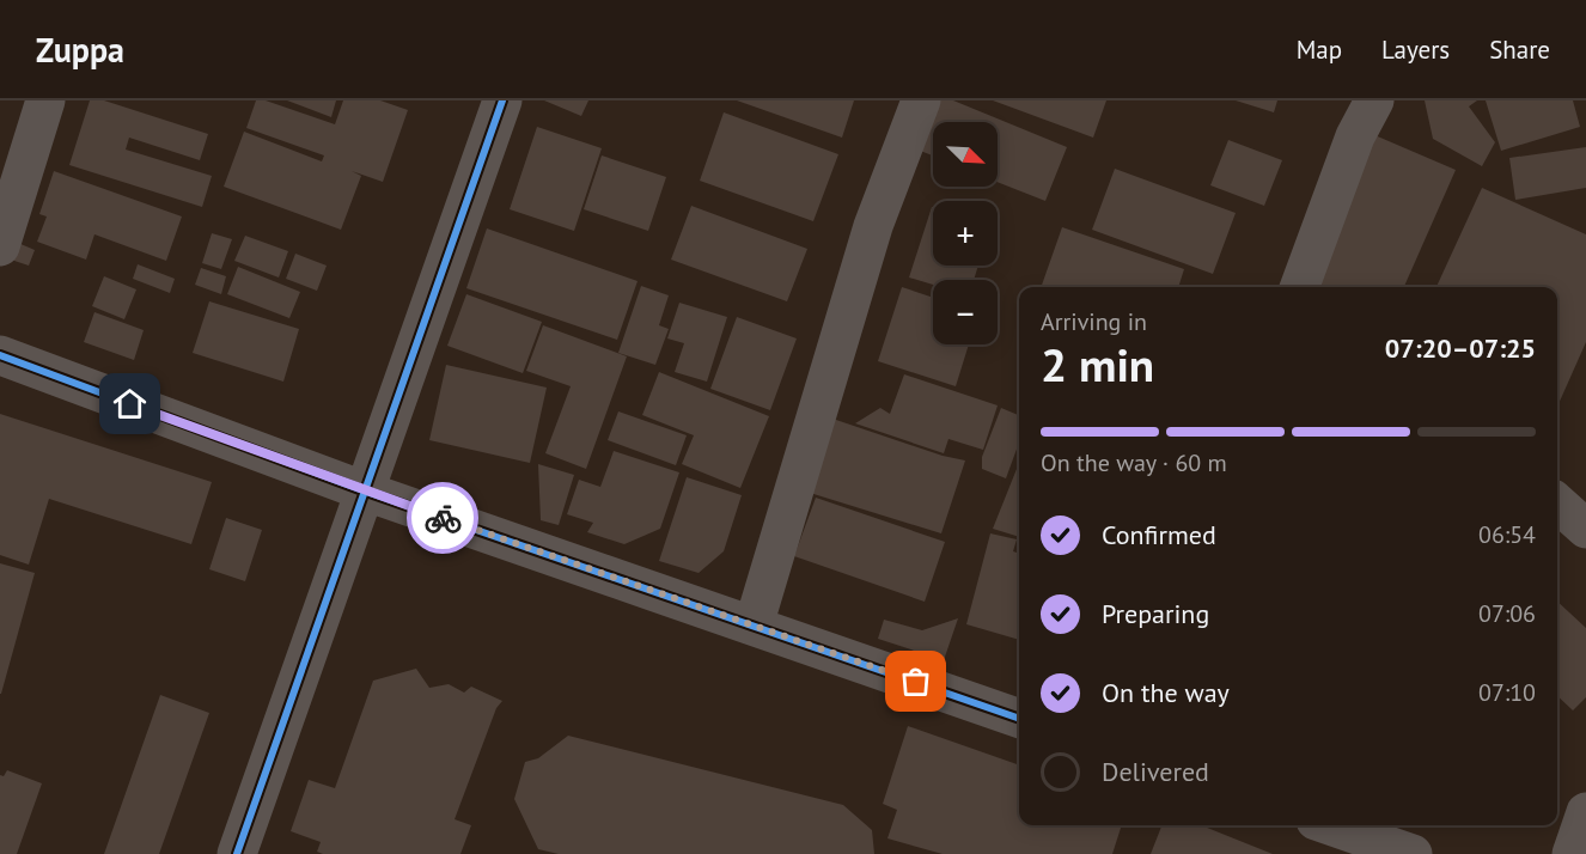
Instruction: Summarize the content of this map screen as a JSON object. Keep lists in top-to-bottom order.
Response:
{
  "north": "bottom right",
  "page": {
    "header": "Zuppa",
    "nav": ["Map", "Layers", "Share"],
    "map_buttons": ["+", "−"],
    "heading": ["2 min", "Arriving in", "07:20–07:25"],
    "bar": "On the way · 60 m",
    "list": [
      ["Confirmed", "06:54"],
      ["Preparing", "07:06"],
      ["On the way", "07:10"],
      "Delivered"
    ]
  }
}
